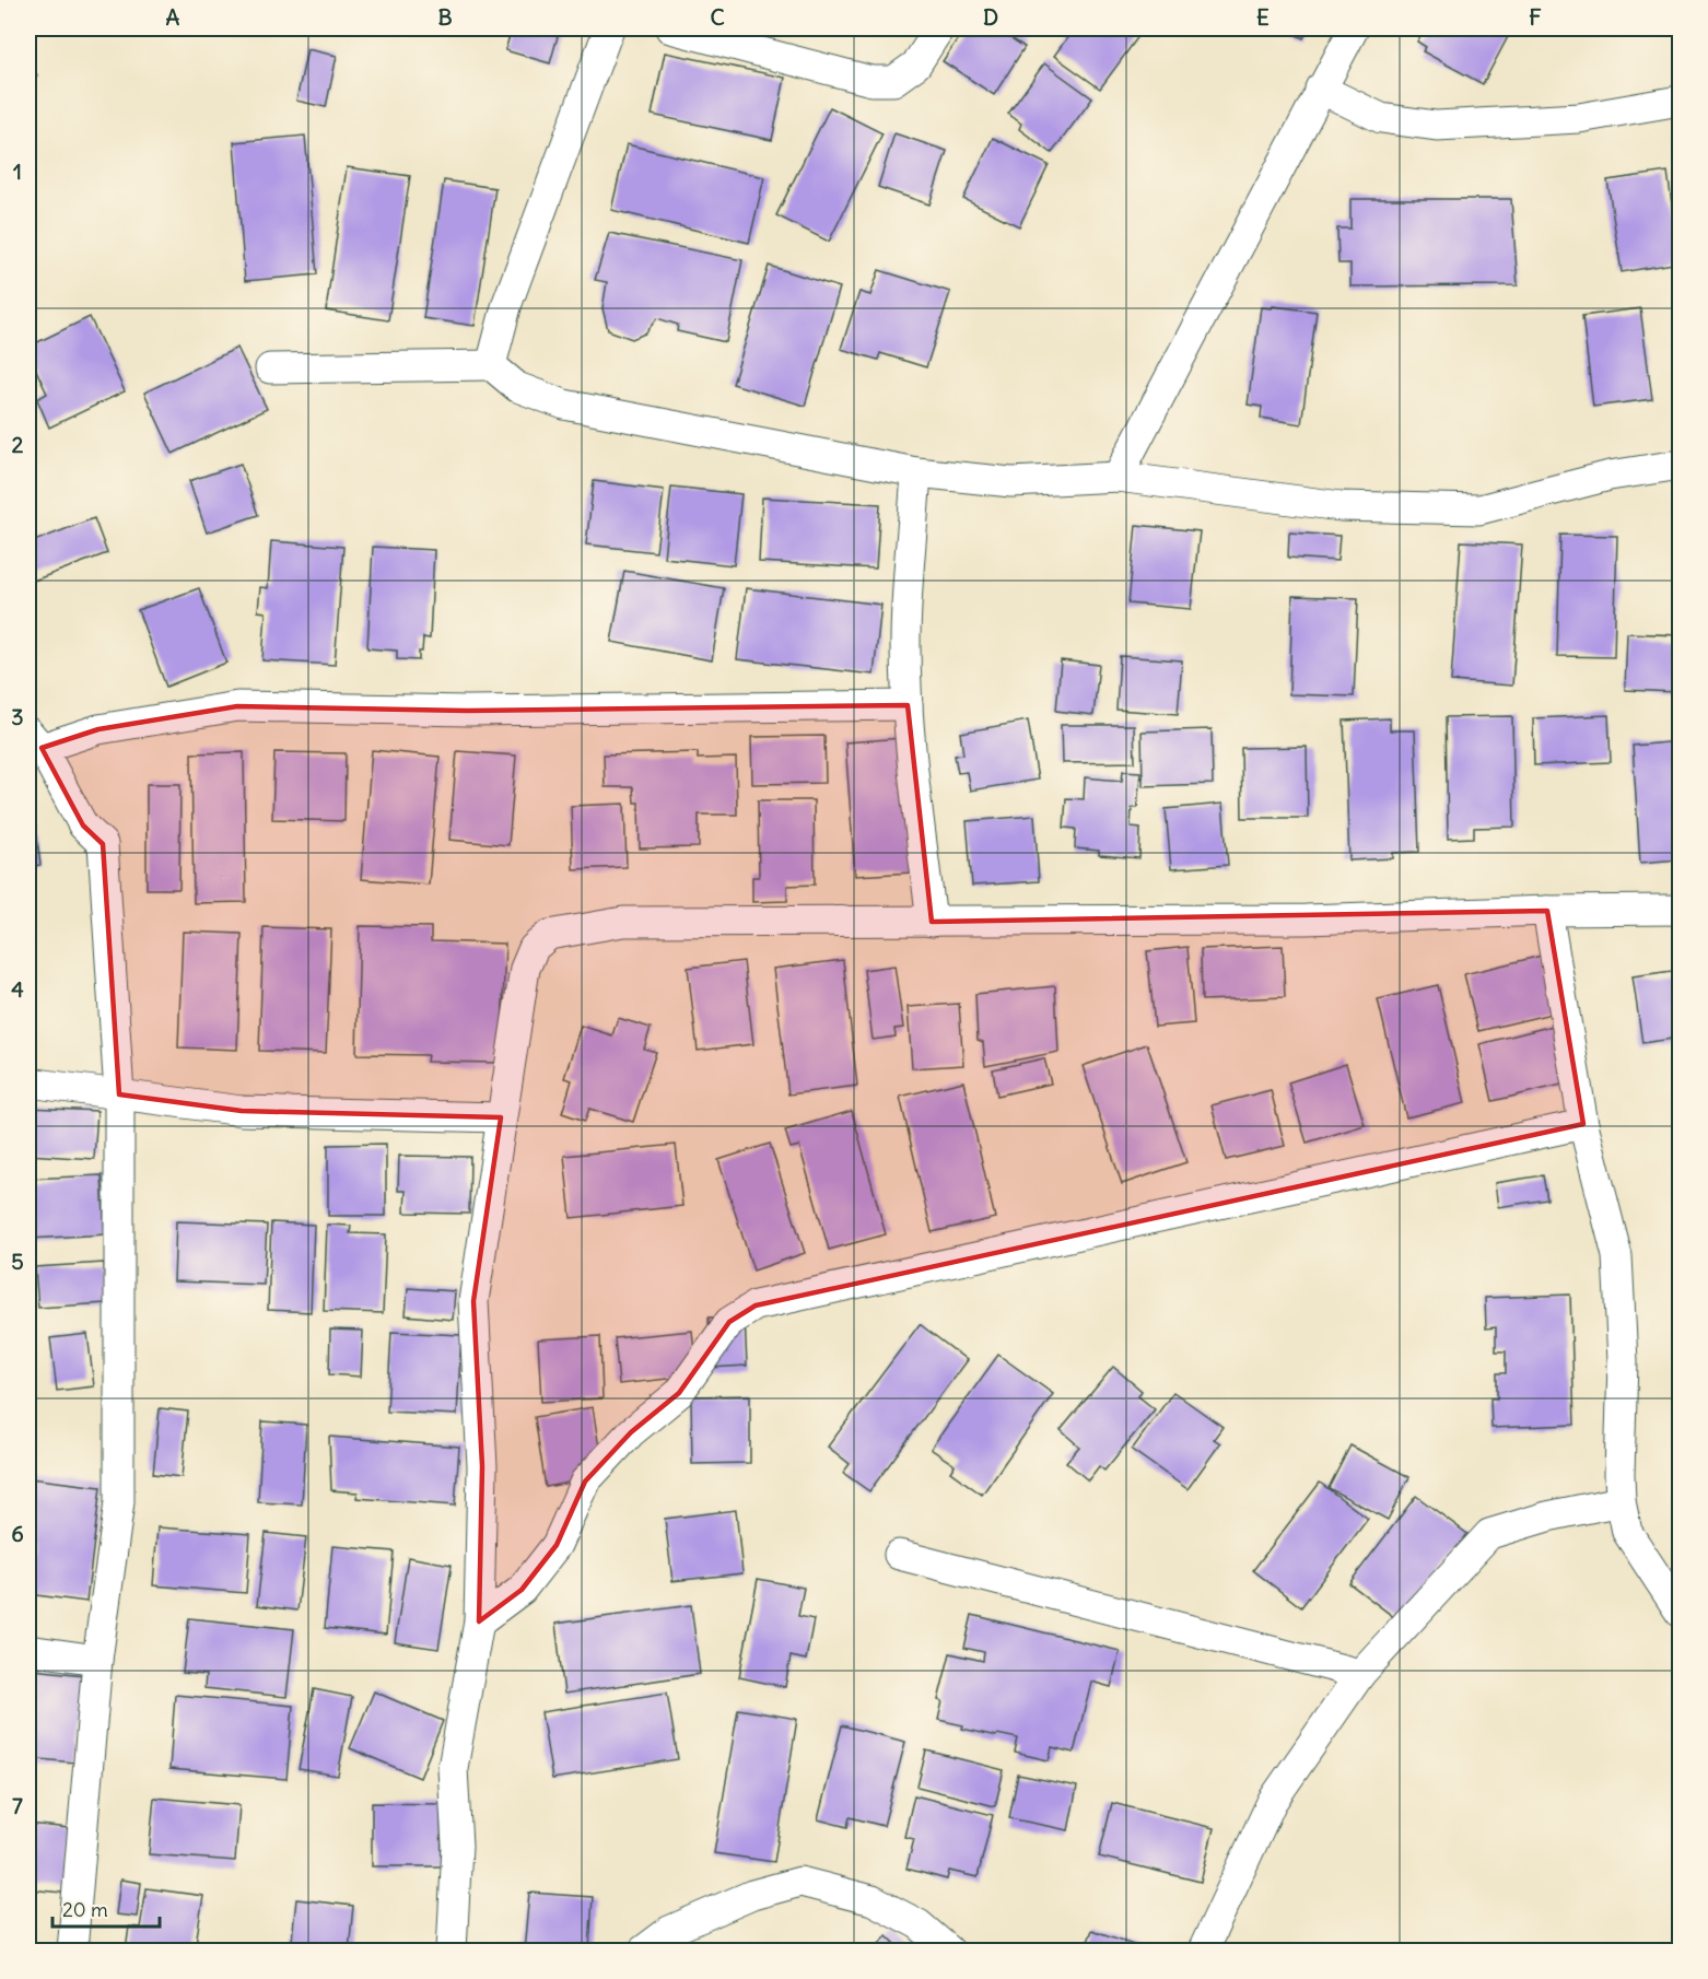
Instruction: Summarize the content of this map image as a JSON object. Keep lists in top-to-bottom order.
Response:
{
  "scale_bar": "20 m",
  "grid": {
    "columns": [
      "A",
      "B",
      "C",
      "D",
      "E",
      "F"
    ],
    "rows": [
      "1",
      "2",
      "3",
      "4",
      "5",
      "6",
      "7"
    ]
  }
}
